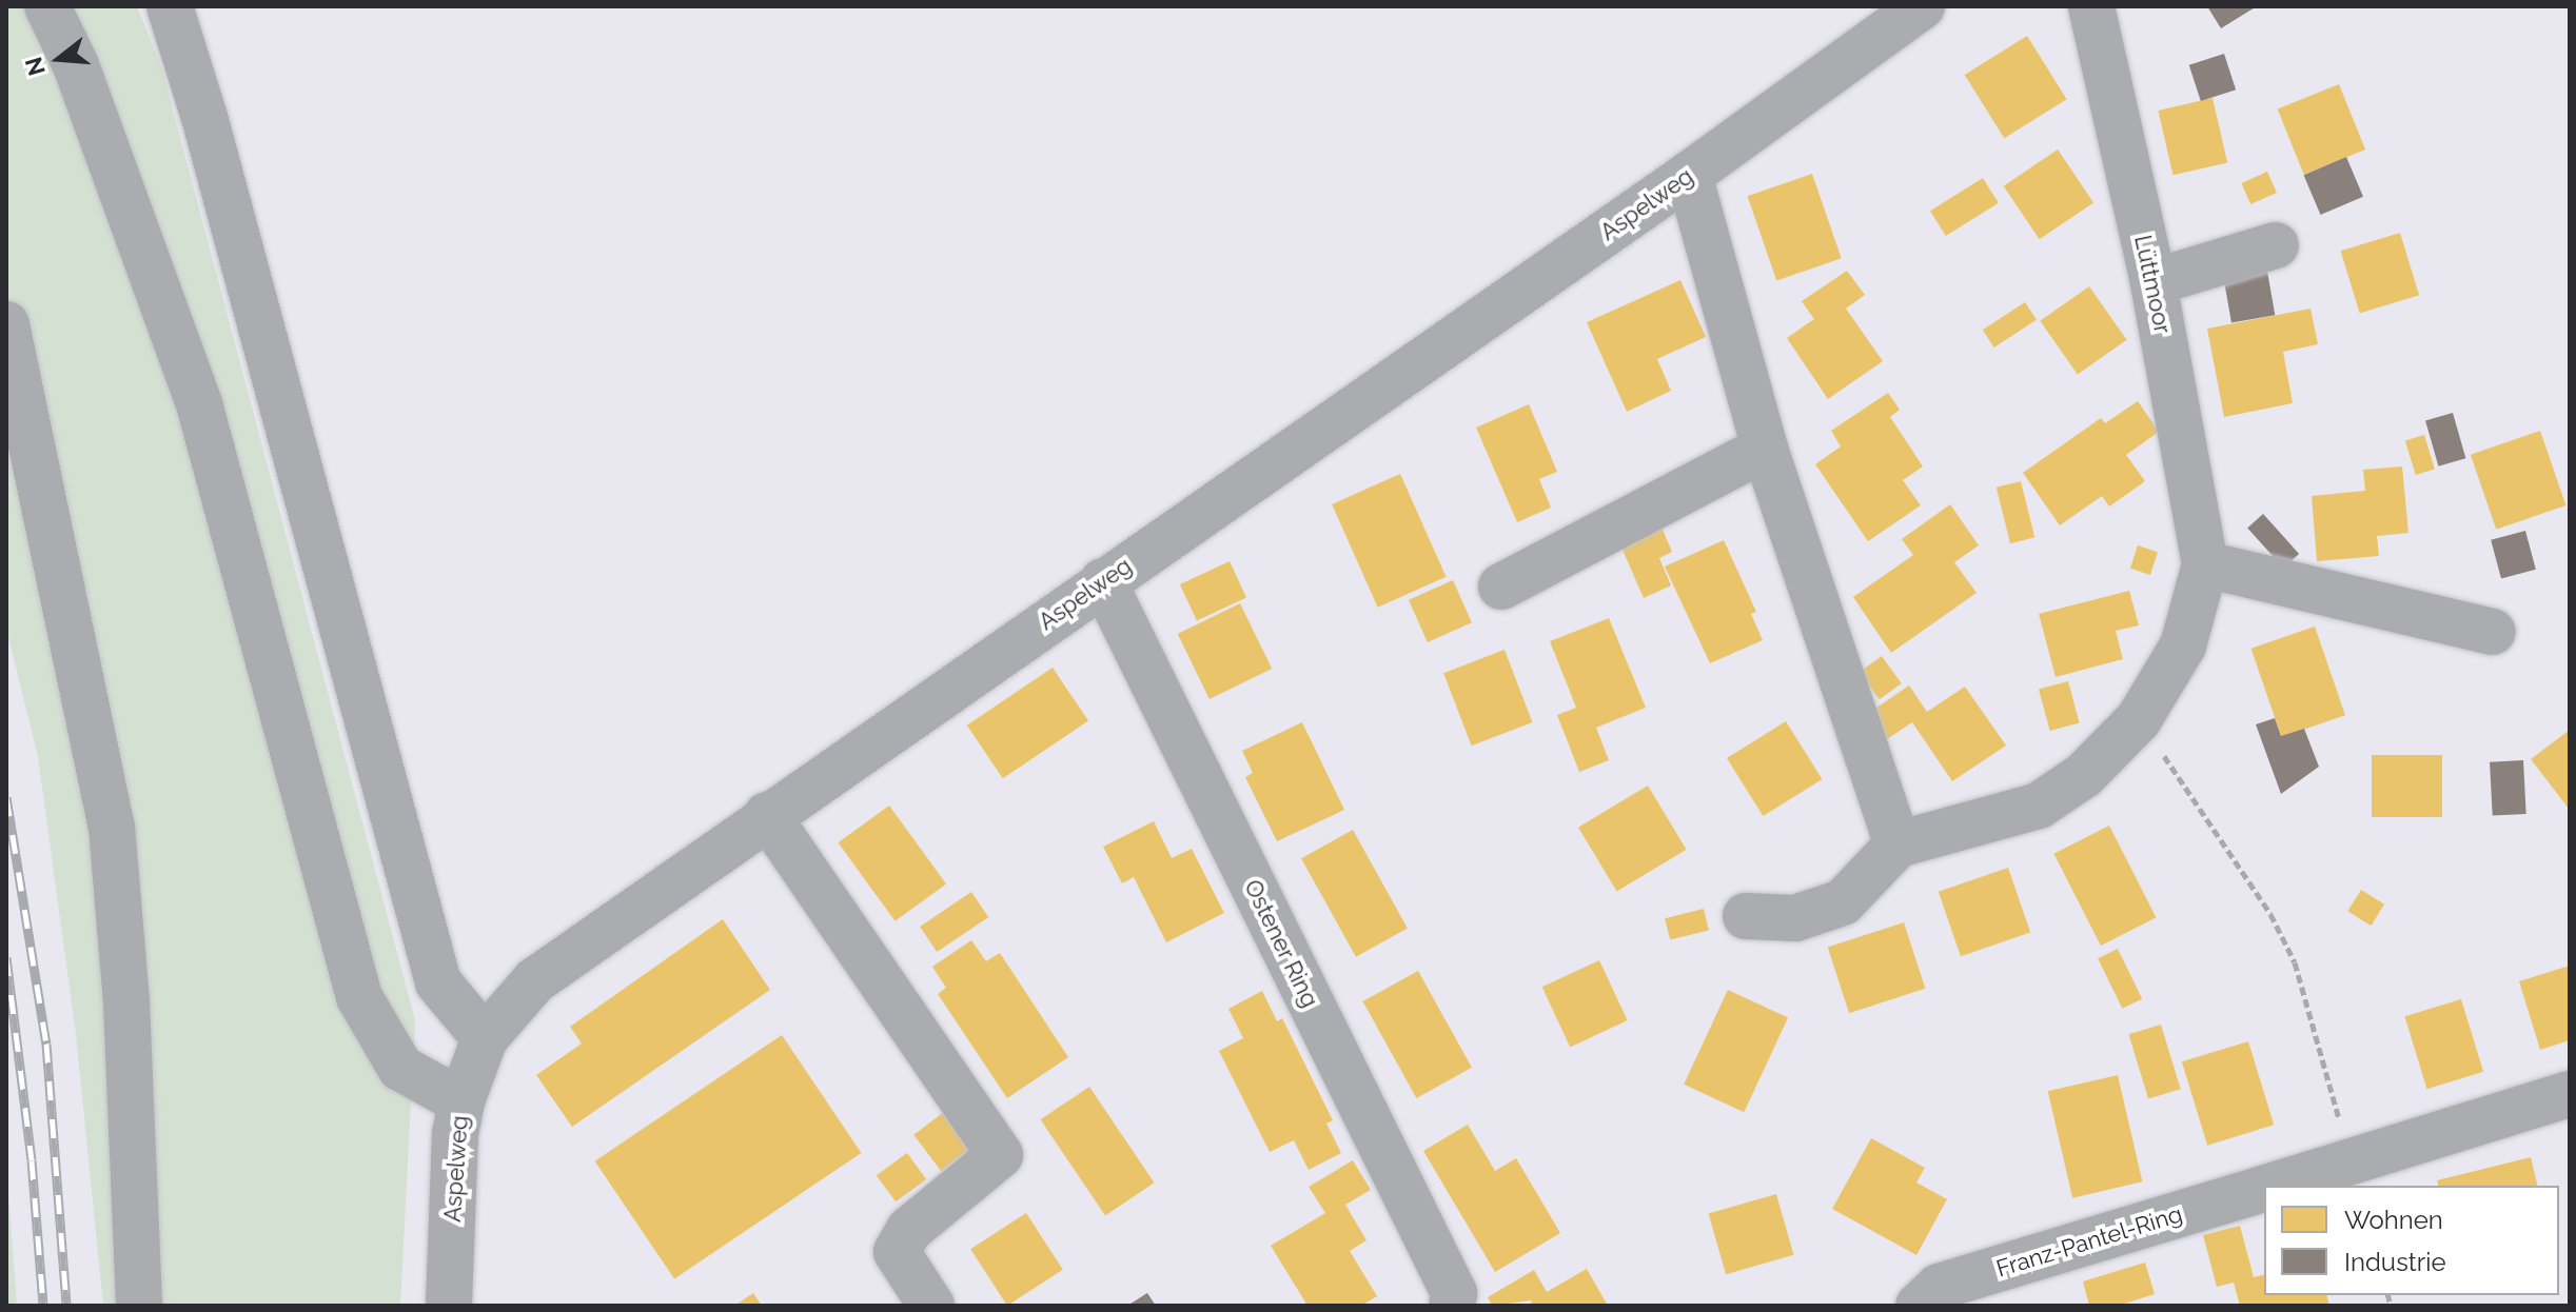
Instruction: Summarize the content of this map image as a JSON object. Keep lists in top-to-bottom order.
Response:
{
  "streets": {
    "street": [
      "Aspelweg",
      "Lüttmoor",
      "Ostener Ring",
      "Franz-Pantel-Ring"
    ]
  },
  "crossings": [
    ["Aspelweg", "Ostener Ring"]
  ],
  "legend": ["Wohnen", "Industrie"],
  "north": "left"
}
